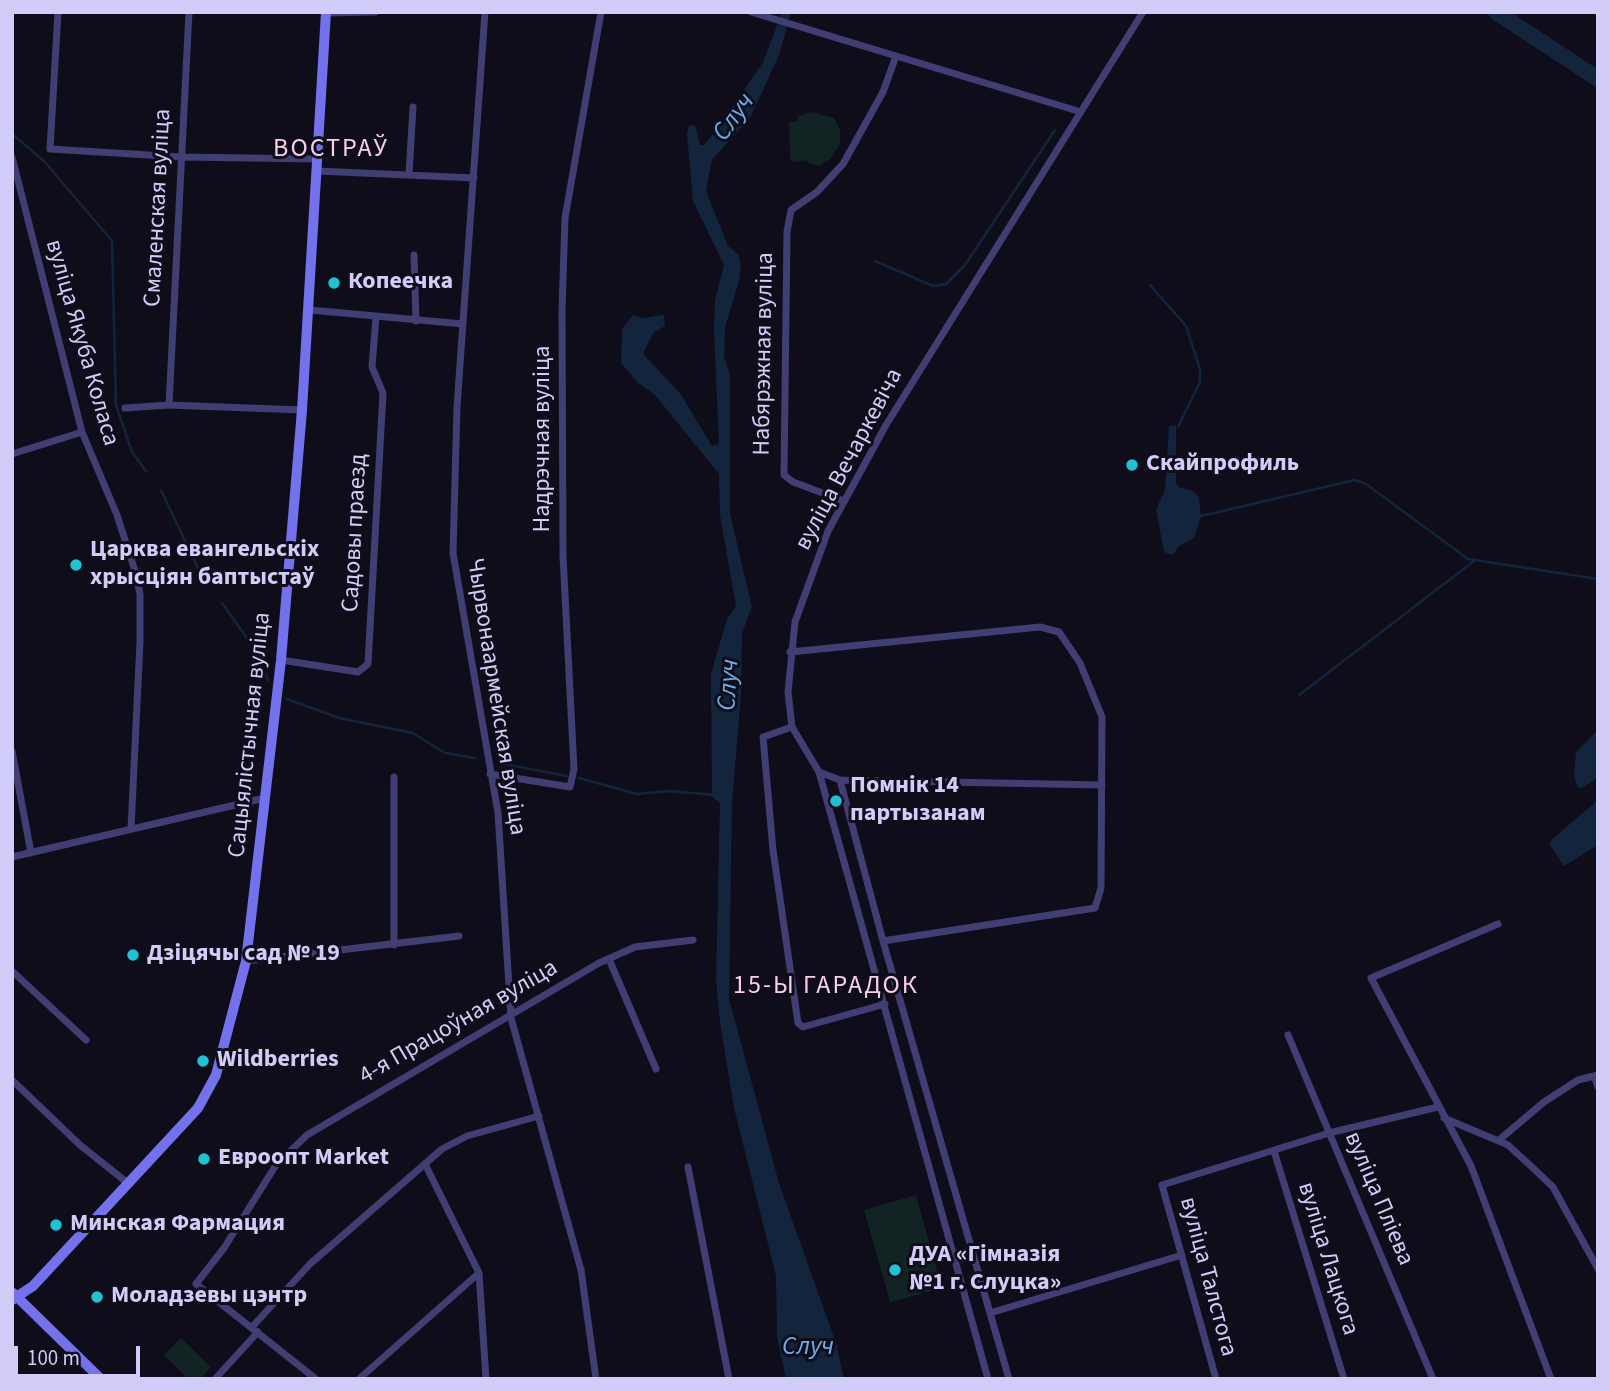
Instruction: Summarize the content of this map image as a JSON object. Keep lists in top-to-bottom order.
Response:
{
  "streets": {
    "main road": ["Сацыялістычная вуліца"],
    "street": [
      "Смаленская вуліца",
      "вуліца Якуба Коласа",
      "Набярэжная вуліца",
      "Надрэчная вуліца",
      "вуліца Вечаркевіча",
      "Садовы праезд",
      "Чырвонаармейская вуліца",
      "4-я Працоўная вуліца",
      "вуліца Пліева",
      "вуліца Лацкога",
      "вуліца Талстога"
    ]
  },
  "crossings": [
    ["Набярэжная вуліца", "вуліца Вечаркевіча"],
    ["Надрэчная вуліца", "Чырвонаармейская вуліца"],
    ["Садовы праезд", "Сацыялістычная вуліца"],
    ["Чырвонаармейская вуліца", "4-я Працоўная вуліца"],
    ["вуліца Лацкога", "вуліца Талстога"]
  ],
  "districts": ["ВОСТРАЎ", "15-Ы ГАРАДОК"],
  "water": ["Случ"],
  "places": [
    "Копеечка",
    "Скайпрофиль",
    "Царква евангельскіх хрысціян баптыстаў",
    "Помнік 14 партызанам",
    "Дзіцячы сад № 19",
    "Wildberries",
    "Евроопт Market",
    "Минская Фармация",
    "ДУА «Гімназія №1 г. Слуцка»",
    "Моладзевы цэнтр"
  ],
  "scale_bar": "100 m"
}
